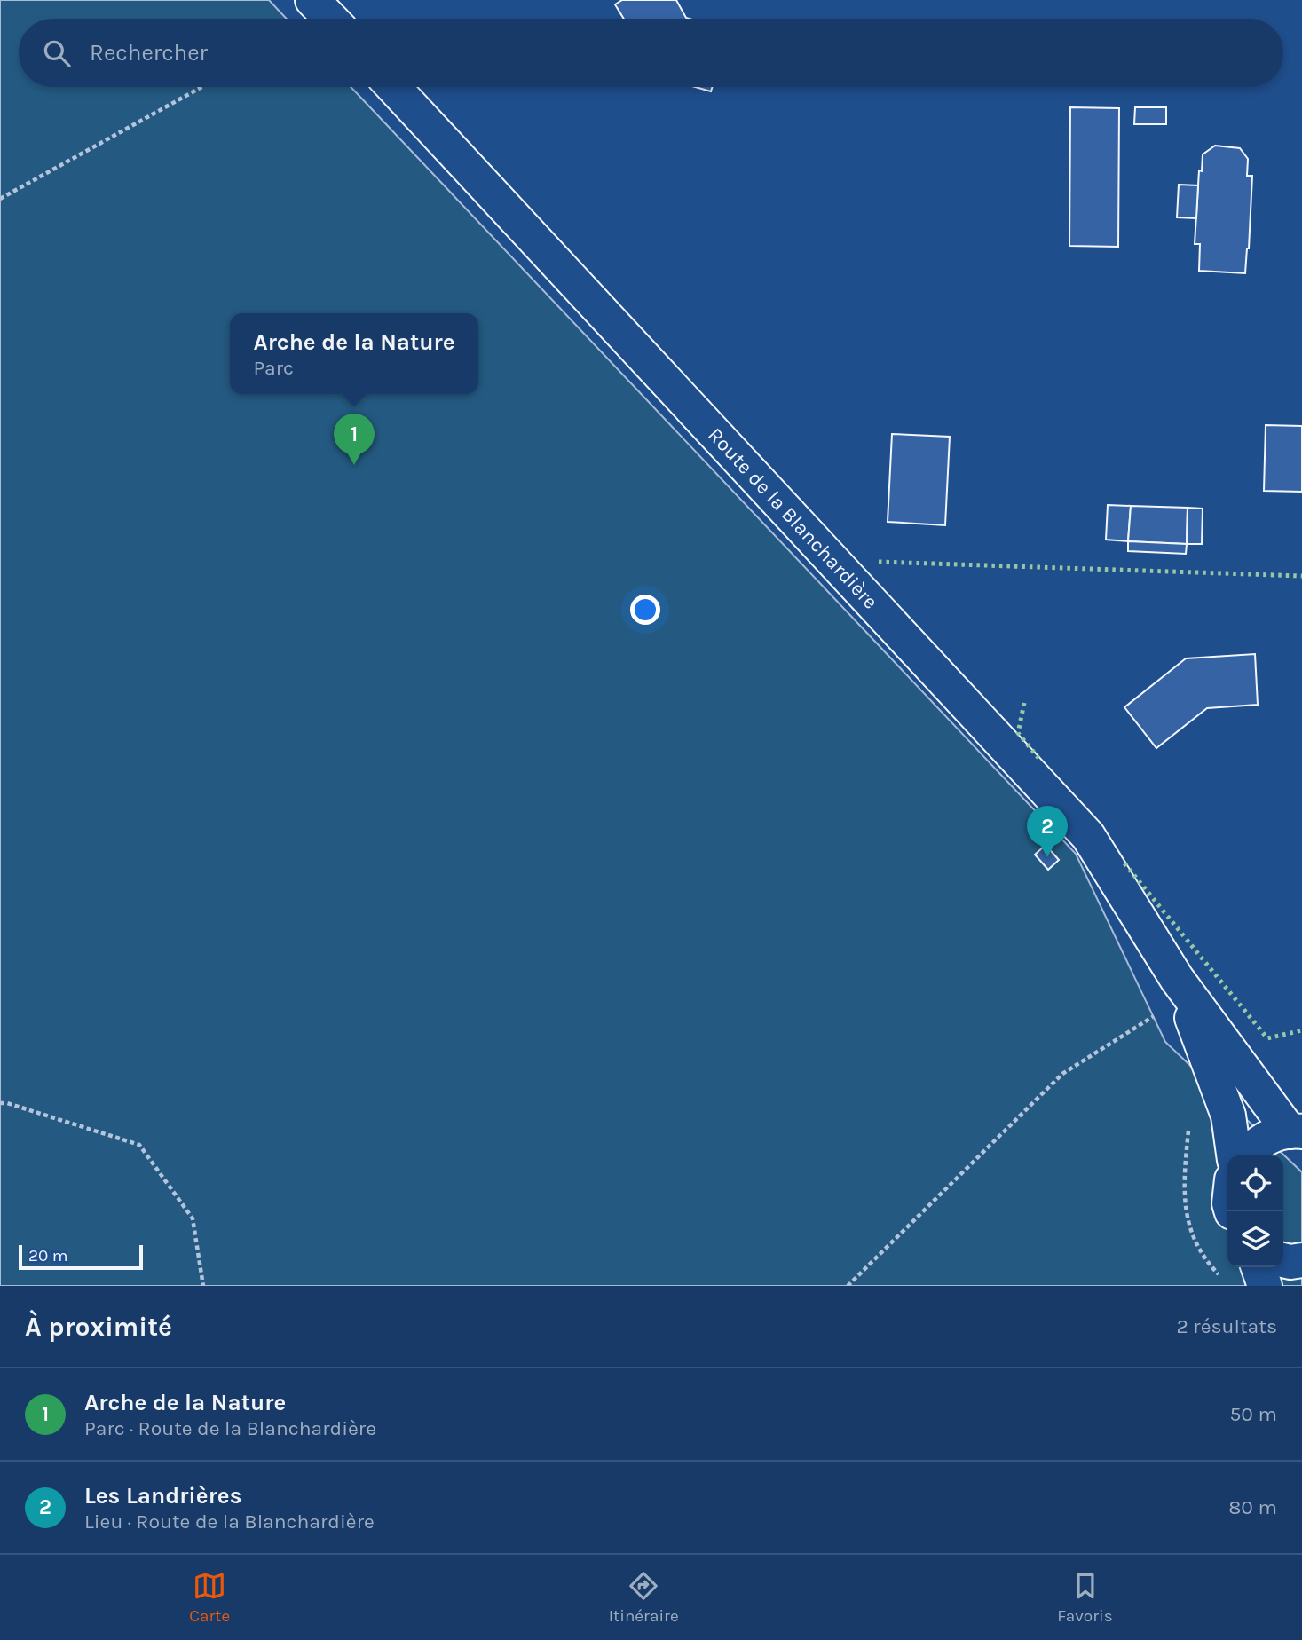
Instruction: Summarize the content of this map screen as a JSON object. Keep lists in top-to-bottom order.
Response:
{
  "streets": {
    "street": ["Route de la Blanchardière"]
  },
  "scale_bar": "20 m",
  "page": {
    "search": "Rechercher",
    "popup": ["Arche de la Nature", "Parc"],
    "pins": ["1", "2"],
    "scale": "20 m",
    "heading": ["À proximité", "2 résultats"],
    "list": [
      {
        "mark": "1",
        "name": "Arche de la Nature",
        "note": "Parc · Route de la Blanchardière",
        "value": "50 m"
      },
      {
        "mark": "2",
        "name": "Les Landrières",
        "note": "Lieu · Route de la Blanchardière",
        "value": "80 m"
      }
    ],
    "nav": ["Carte", "Itinéraire", "Favoris"]
  }
}
